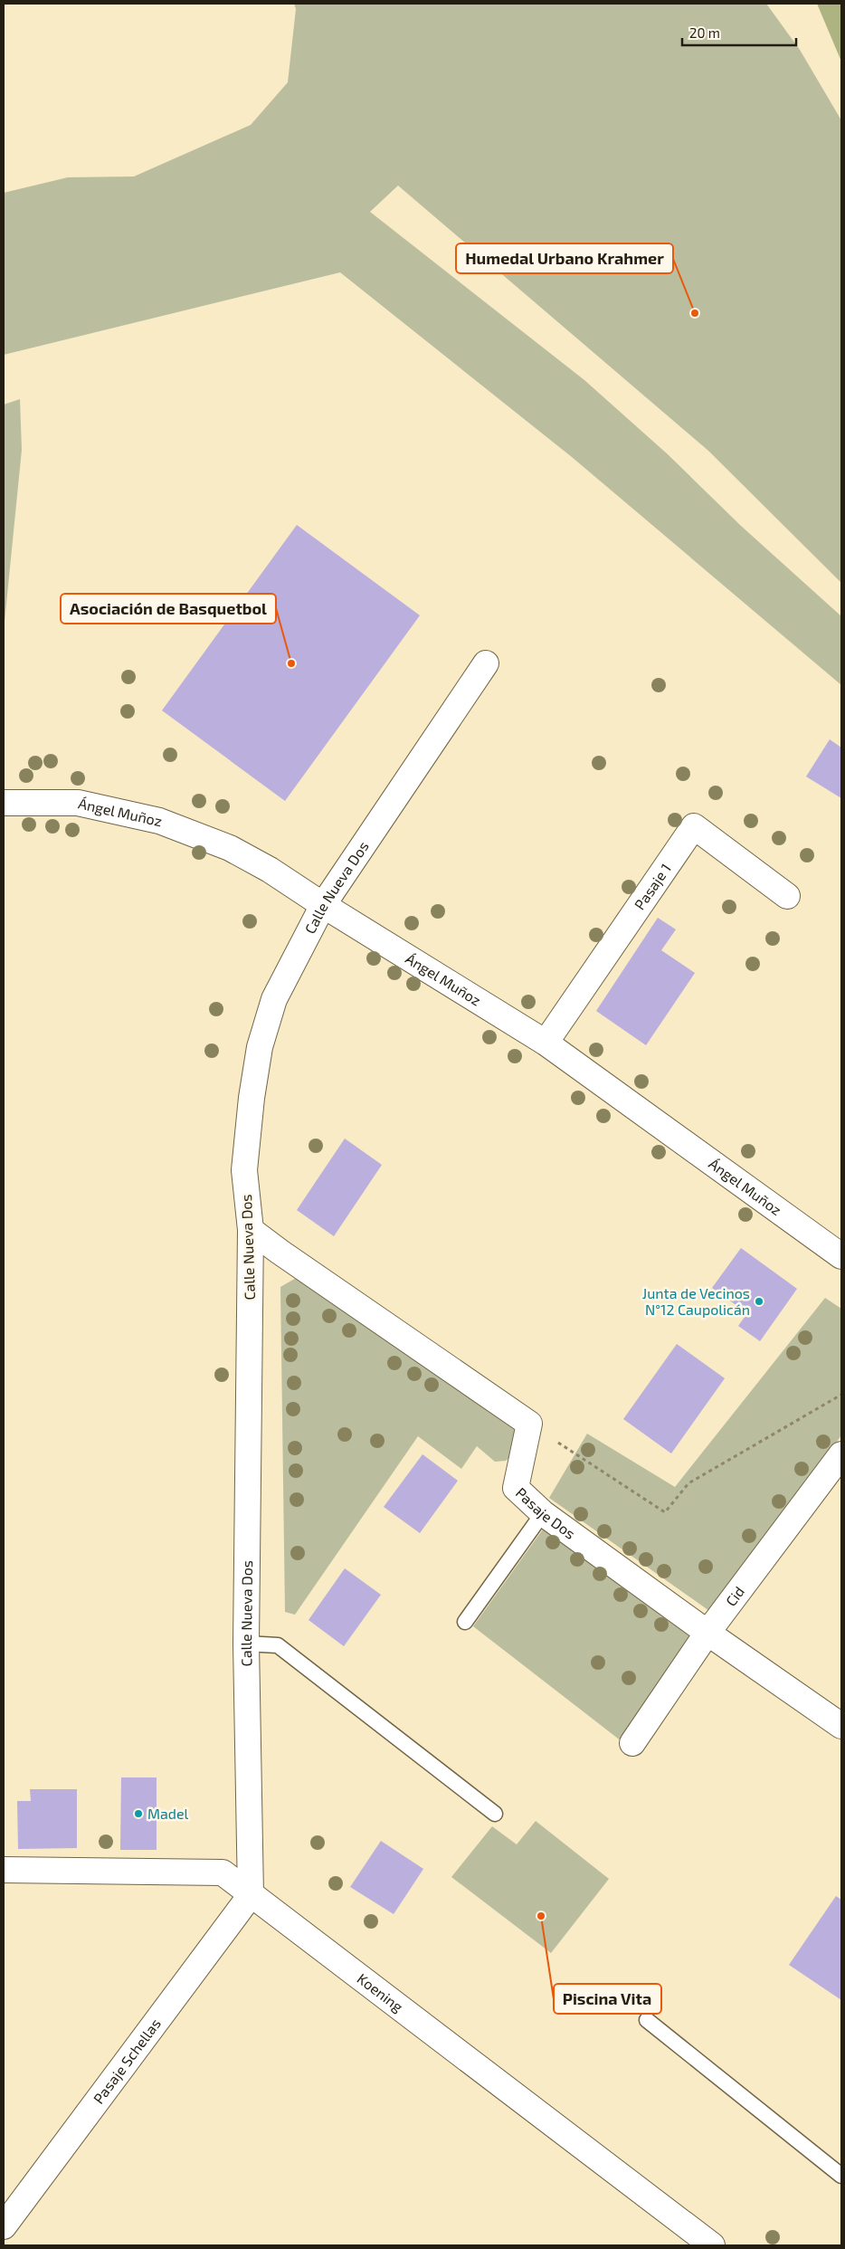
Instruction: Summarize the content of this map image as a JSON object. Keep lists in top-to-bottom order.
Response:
{
  "streets": {
    "street": [
      "Ángel Muñoz",
      "Calle Nueva Dos",
      "Pasaje 1",
      "Pasaje Dos",
      "Cid",
      "Koening",
      "Pasaje Schellas"
    ]
  },
  "crossings": [
    ["Ángel Muñoz", "Calle Nueva Dos"],
    ["Ángel Muñoz", "Pasaje 1"],
    ["Calle Nueva Dos", "Koening"],
    ["Calle Nueva Dos", "Pasaje Schellas"],
    ["Pasaje Dos", "Cid"],
    ["Koening", "Pasaje Schellas"]
  ],
  "places": [
    "Humedal Urbano Krahmer",
    "Asociación de Basquetbol",
    "Junta de Vecinos N°12 Caupolicán",
    "Madel",
    "Piscina Vita"
  ],
  "scale_bar": "20 m"
}
